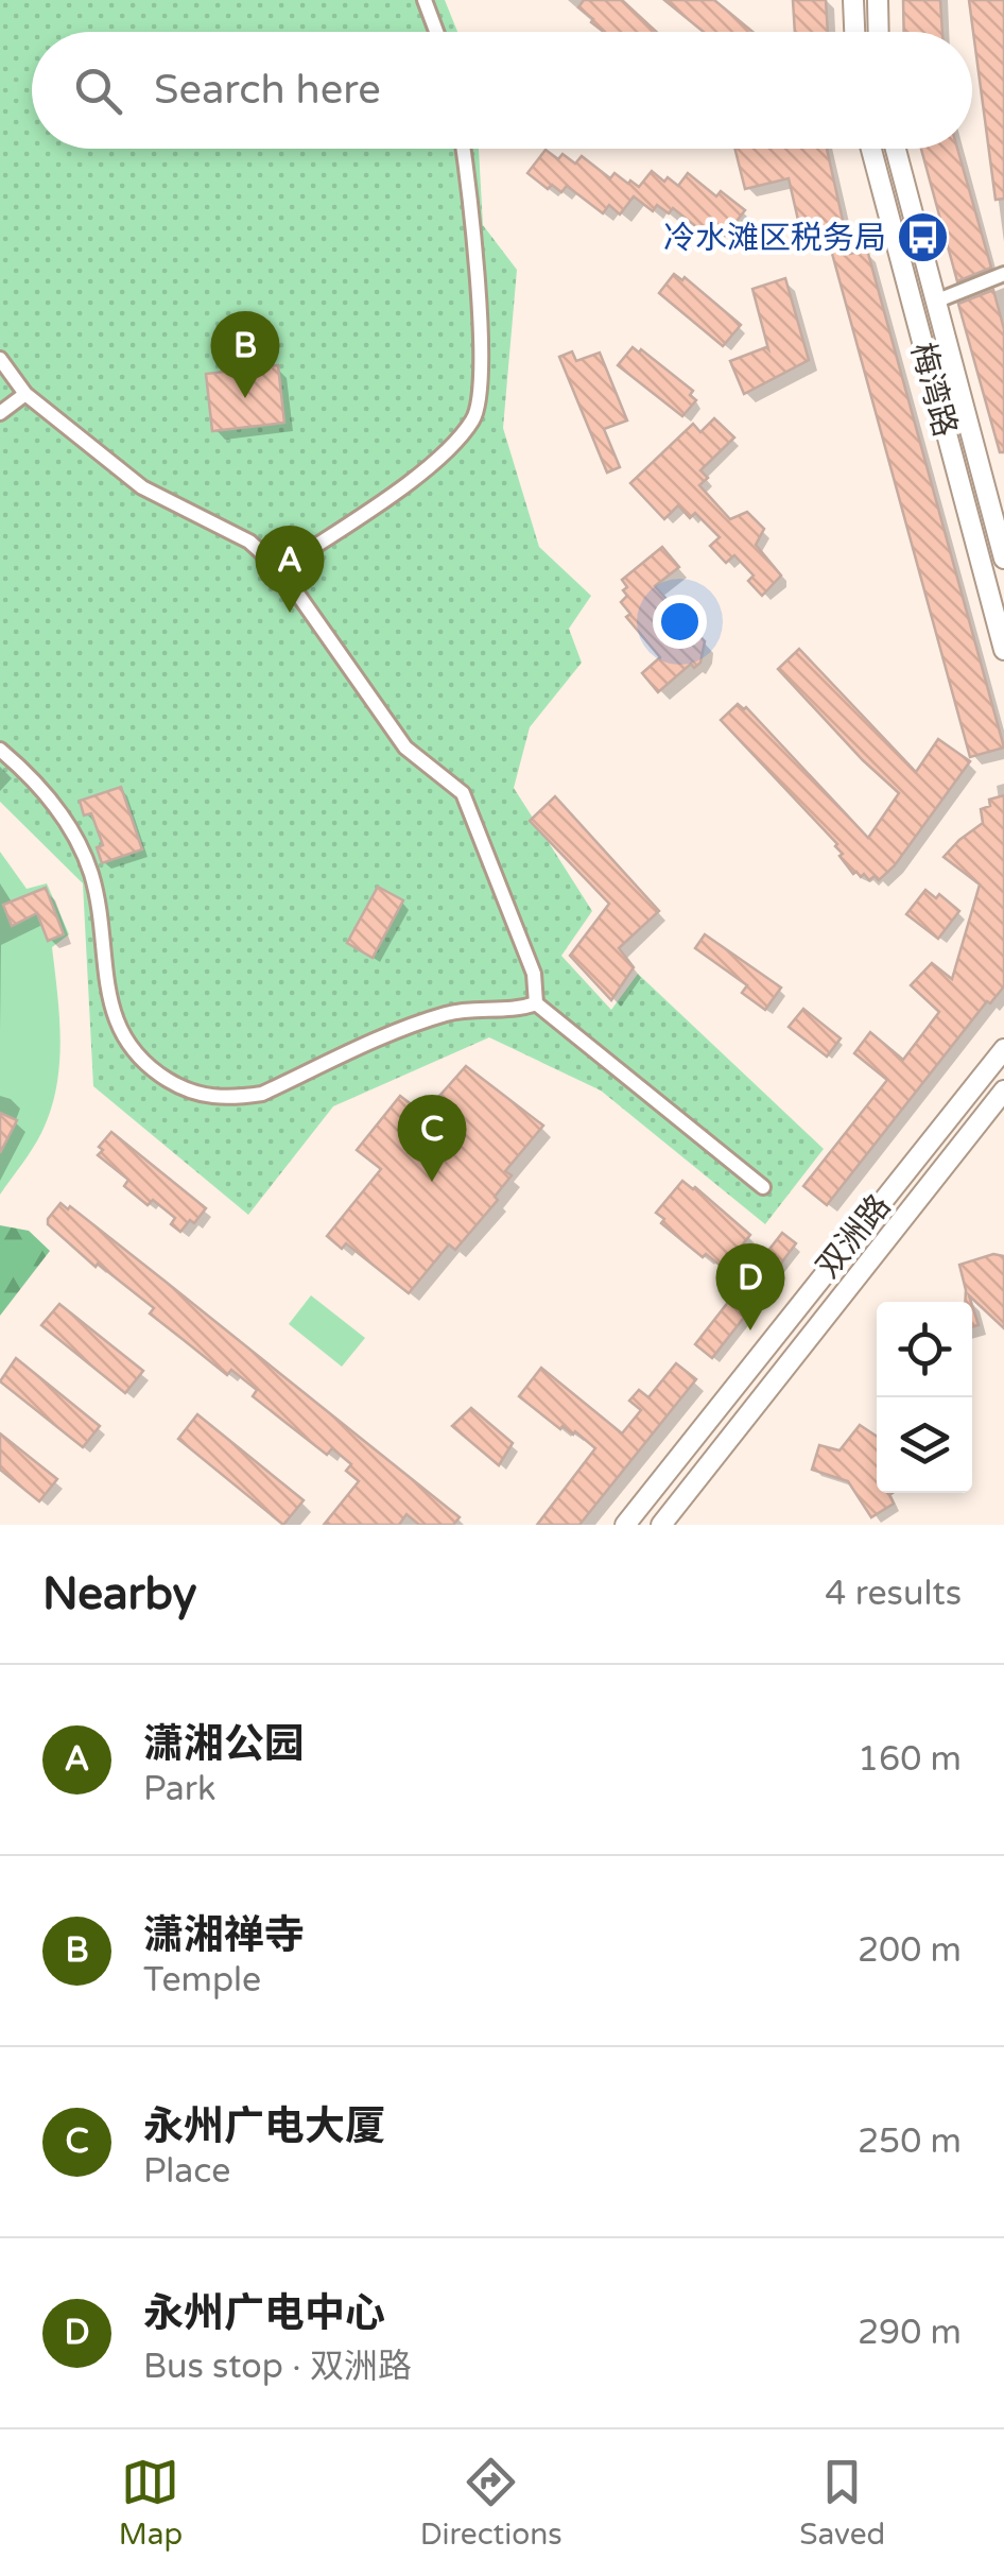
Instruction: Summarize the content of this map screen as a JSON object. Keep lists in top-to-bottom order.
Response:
{
  "streets": {
    "main road": ["梅湾路", "双洲路"]
  },
  "places": {
    "bus stop": ["冷水滩区税务局"]
  },
  "page": {
    "search": "Search here",
    "pins": [
      "B",
      "A",
      "C",
      "D"
    ],
    "heading": ["Nearby", "4 results"],
    "list": [
      {
        "mark": "A",
        "name": "潇湘公园",
        "note": "Park",
        "value": "160 m"
      },
      {
        "mark": "B",
        "name": "潇湘禅寺",
        "note": "Temple",
        "value": "200 m"
      },
      {
        "mark": "C",
        "name": "永州广电大厦",
        "note": "Place",
        "value": "250 m"
      },
      {
        "mark": "D",
        "name": "永州广电中心",
        "note": "Bus stop · 双洲路",
        "value": "290 m"
      }
    ],
    "nav": ["Map", "Directions", "Saved"]
  }
}
